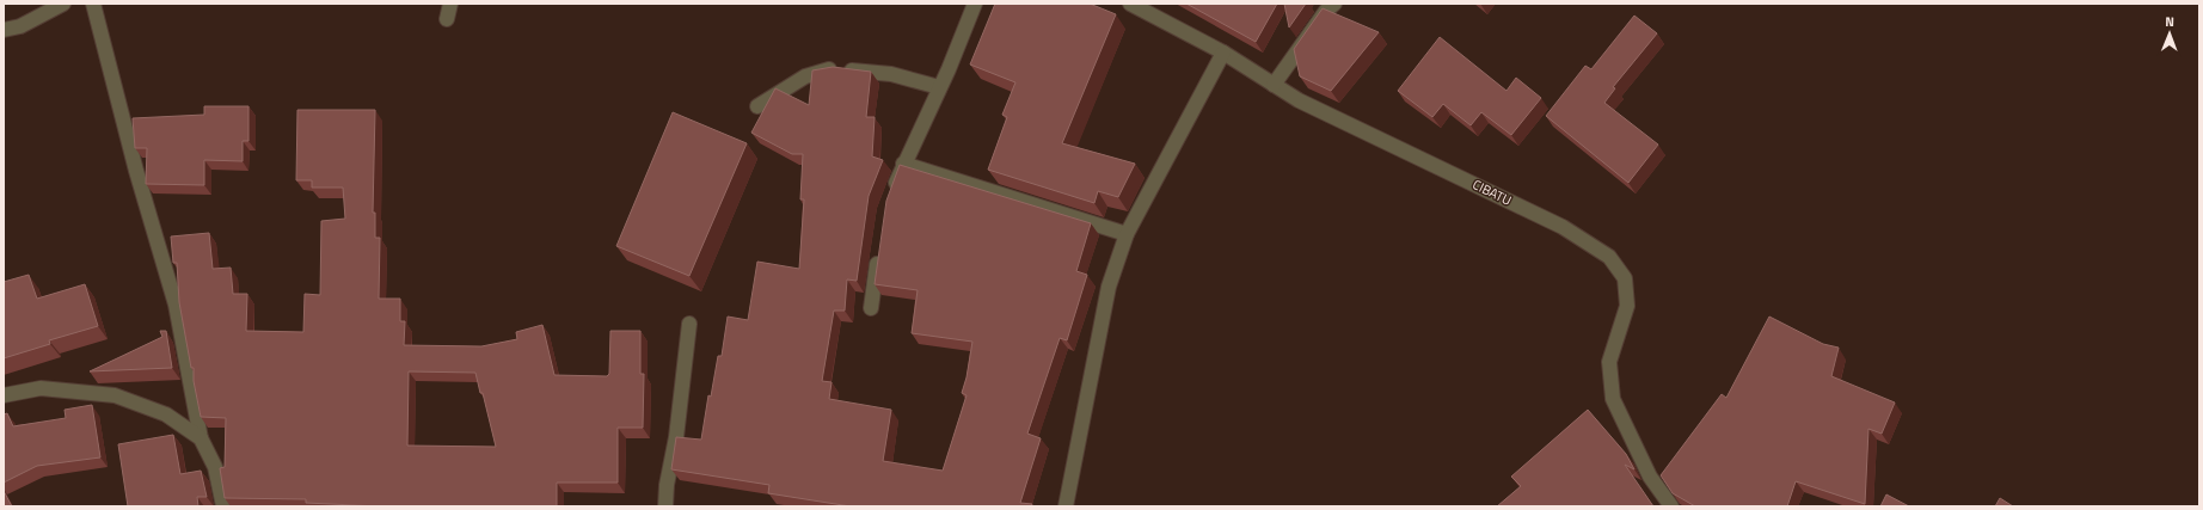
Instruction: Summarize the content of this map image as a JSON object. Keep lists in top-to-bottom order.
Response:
{
  "streets": {
    "street": ["CIBATU"]
  },
  "north": "top"
}
